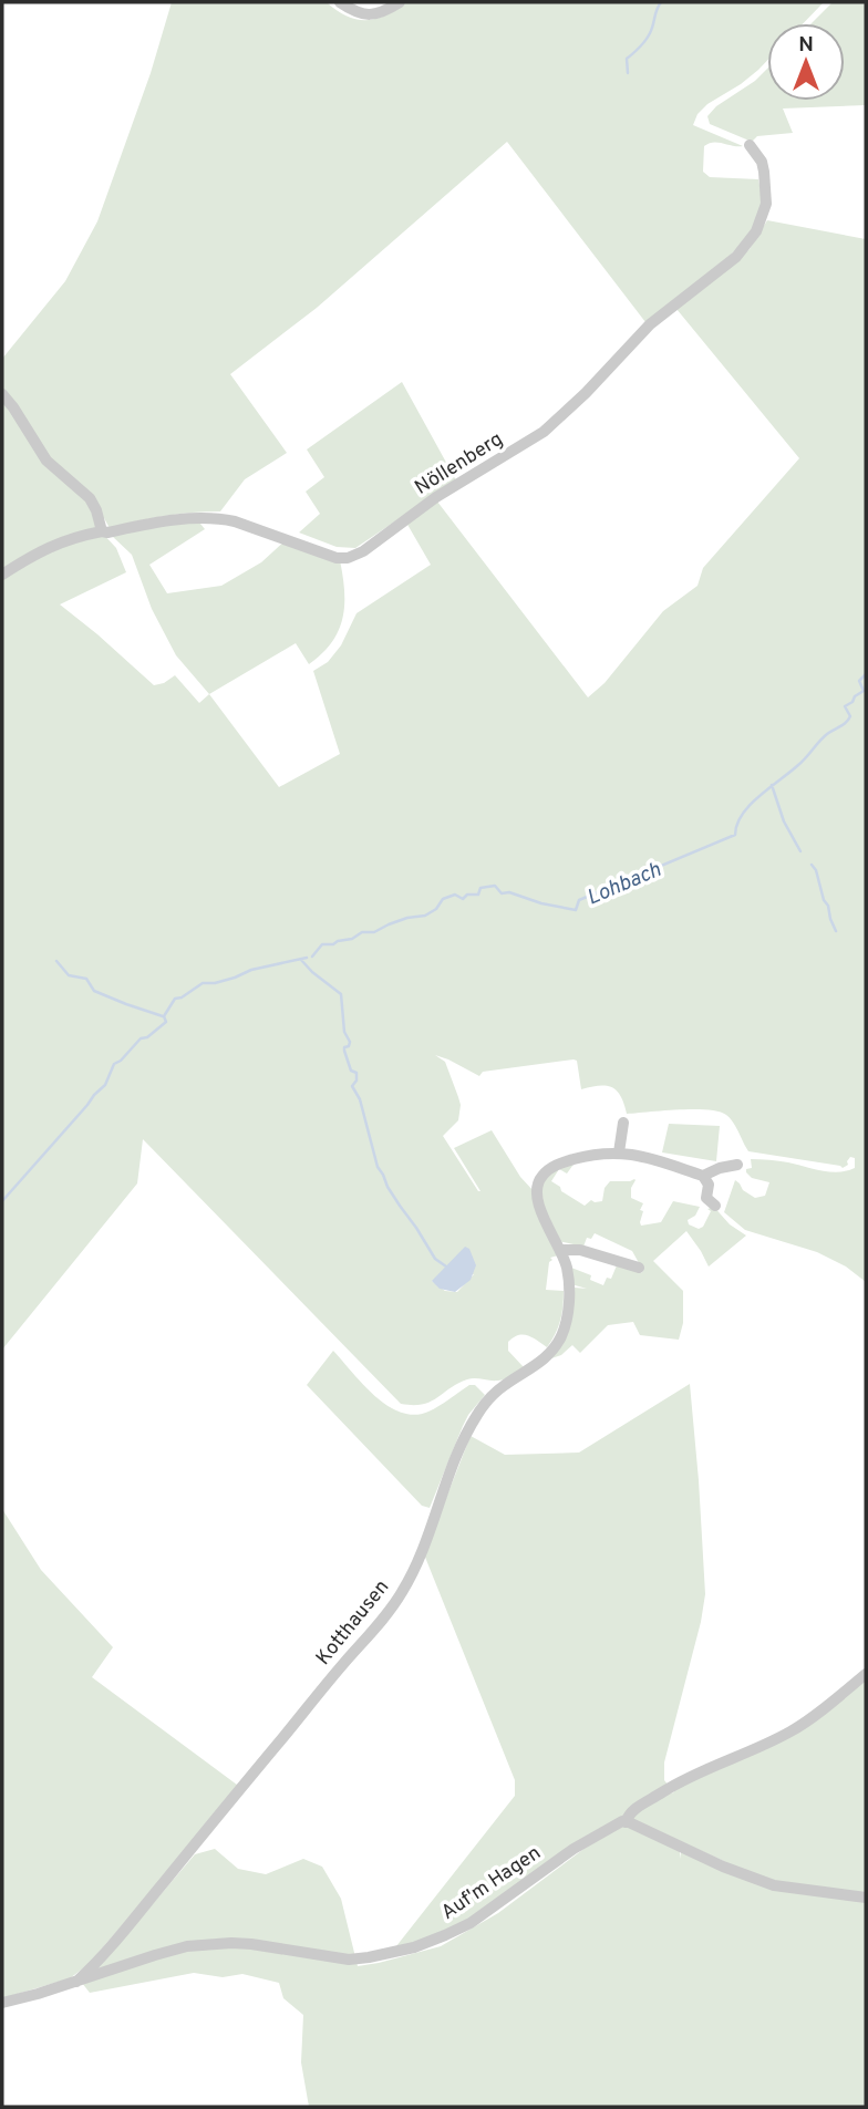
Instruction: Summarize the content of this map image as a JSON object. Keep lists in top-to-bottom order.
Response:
{
  "streets": {
    "street": ["Nöllenberg", "Kotthausen", "Auf'm Hagen"]
  },
  "crossings": [
    ["Kotthausen", "Auf'm Hagen"]
  ],
  "water": ["Lohbach"],
  "north": "top"
}
